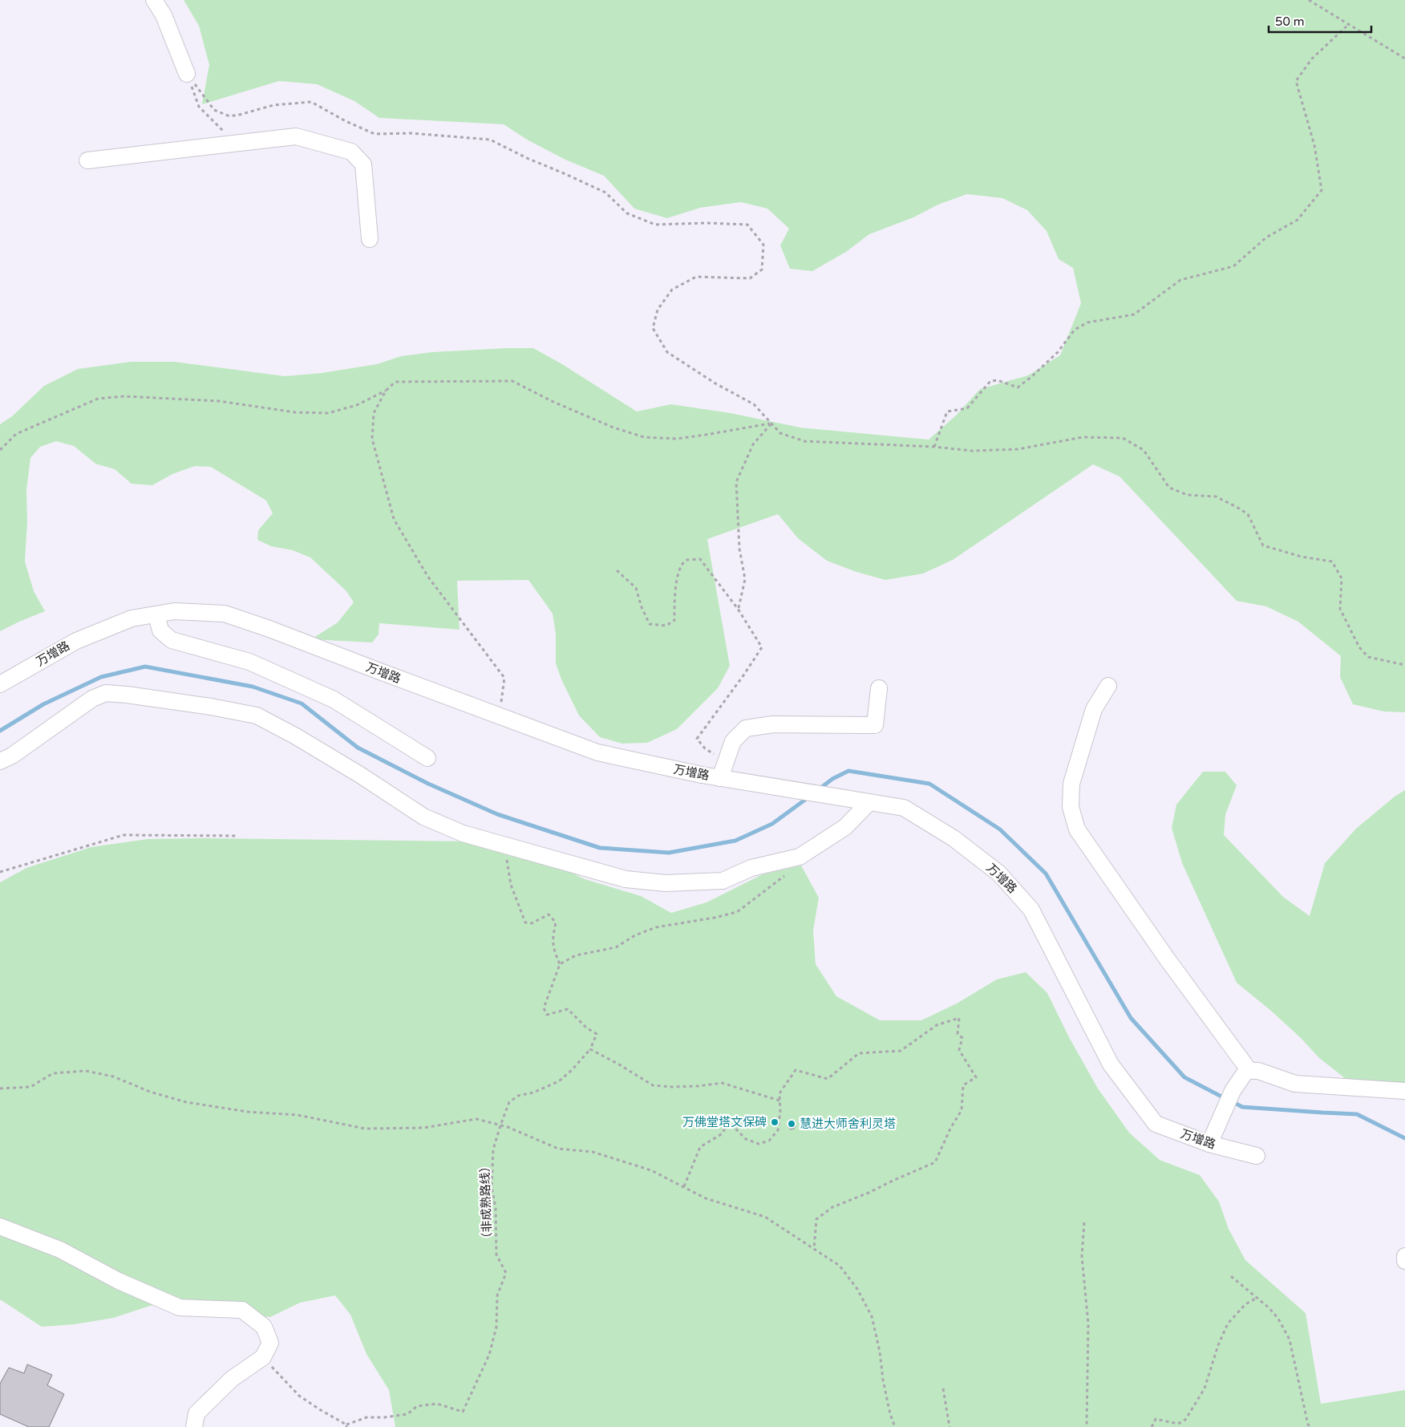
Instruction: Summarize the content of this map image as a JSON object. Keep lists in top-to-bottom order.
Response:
{
  "streets": {
    "street": ["万增路"],
    "path": ["（非成熟路线）"]
  },
  "places": ["万佛堂塔文保碑", "慧进大师舍利灵塔"],
  "scale_bar": "50 m"
}
